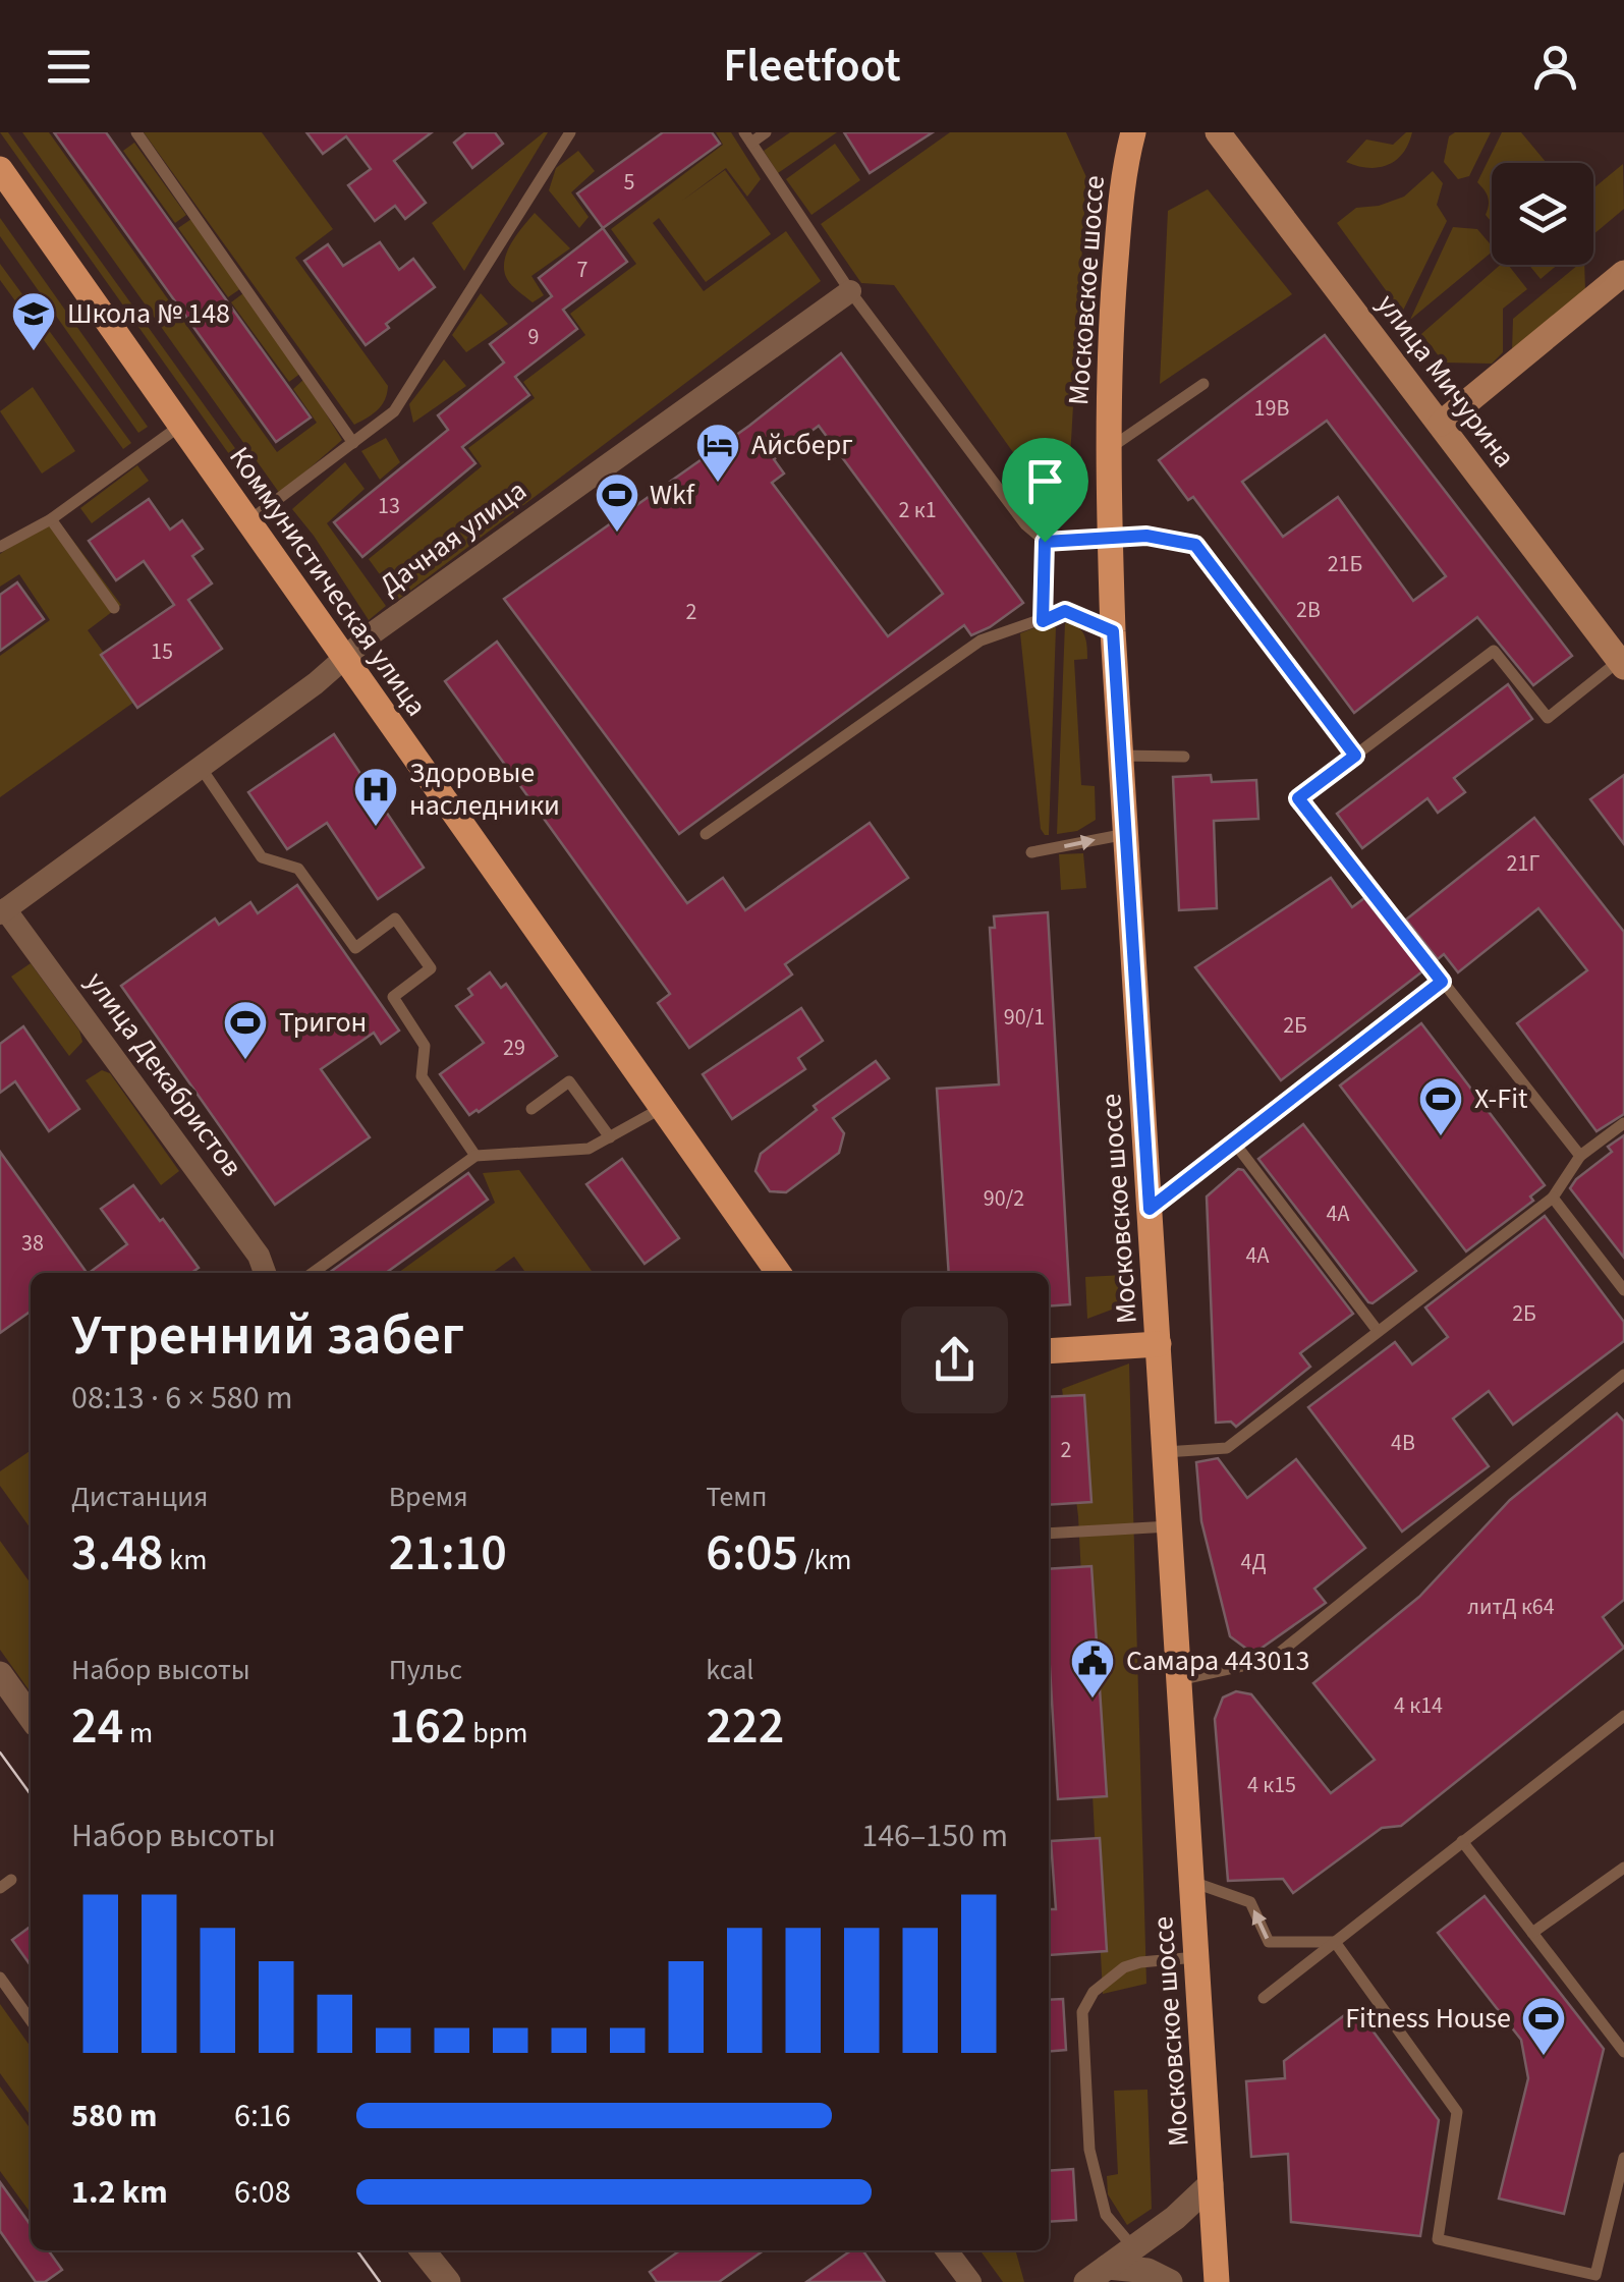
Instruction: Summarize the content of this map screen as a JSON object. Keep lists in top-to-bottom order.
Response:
{
  "streets": {
    "main road": ["Московское шоссе", "улица Мичурина", "Коммунистическая улица"],
    "street": ["Дачная улица", "улица Декабристов"]
  },
  "crossings": [
    ["Дачная улица", "Коммунистическая улица"],
    ["Дачная улица", "улица Декабристов"]
  ],
  "places": {
    "school or university": ["Школа № 148"],
    "hotel": ["Айсберг"],
    "sports": [
      "Wkf",
      "Тригон",
      "X-Fit",
      "Fitness House"
    ],
    "hospital": ["Здоровые наследники"],
    "public building": ["Самара 443013"]
  },
  "house_numbers": [
    "5",
    "7",
    "9",
    "19В",
    "13",
    "2 к1",
    "21Б",
    "2В",
    "2",
    "15",
    "21Г",
    "90/1",
    "2Б",
    "29",
    "90/2",
    "4А",
    "38",
    "4А",
    "2Б",
    "4В",
    "2",
    "4Д",
    "литД к64",
    "4 к14",
    "4 к15"
  ],
  "page": {
    "header": "Fleetfoot",
    "heading": ["Утренний забег", "08:13 · 6 × 580 m"],
    "stats": [
      ["Дистанция", "3.48 km"],
      ["Время", "21:10"],
      ["Темп", "6:05 /km"],
      ["Набор высоты", "24 m"],
      ["Пульс", "162 bpm"],
      ["kcal", "222"]
    ],
    "chart": ["Набор высоты", "146–150 m"],
    "list": [
      {
        "name": "580 m",
        "note": "6:16"
      },
      {
        "name": "1.2 km",
        "note": "6:08"
      }
    ]
  }
}
